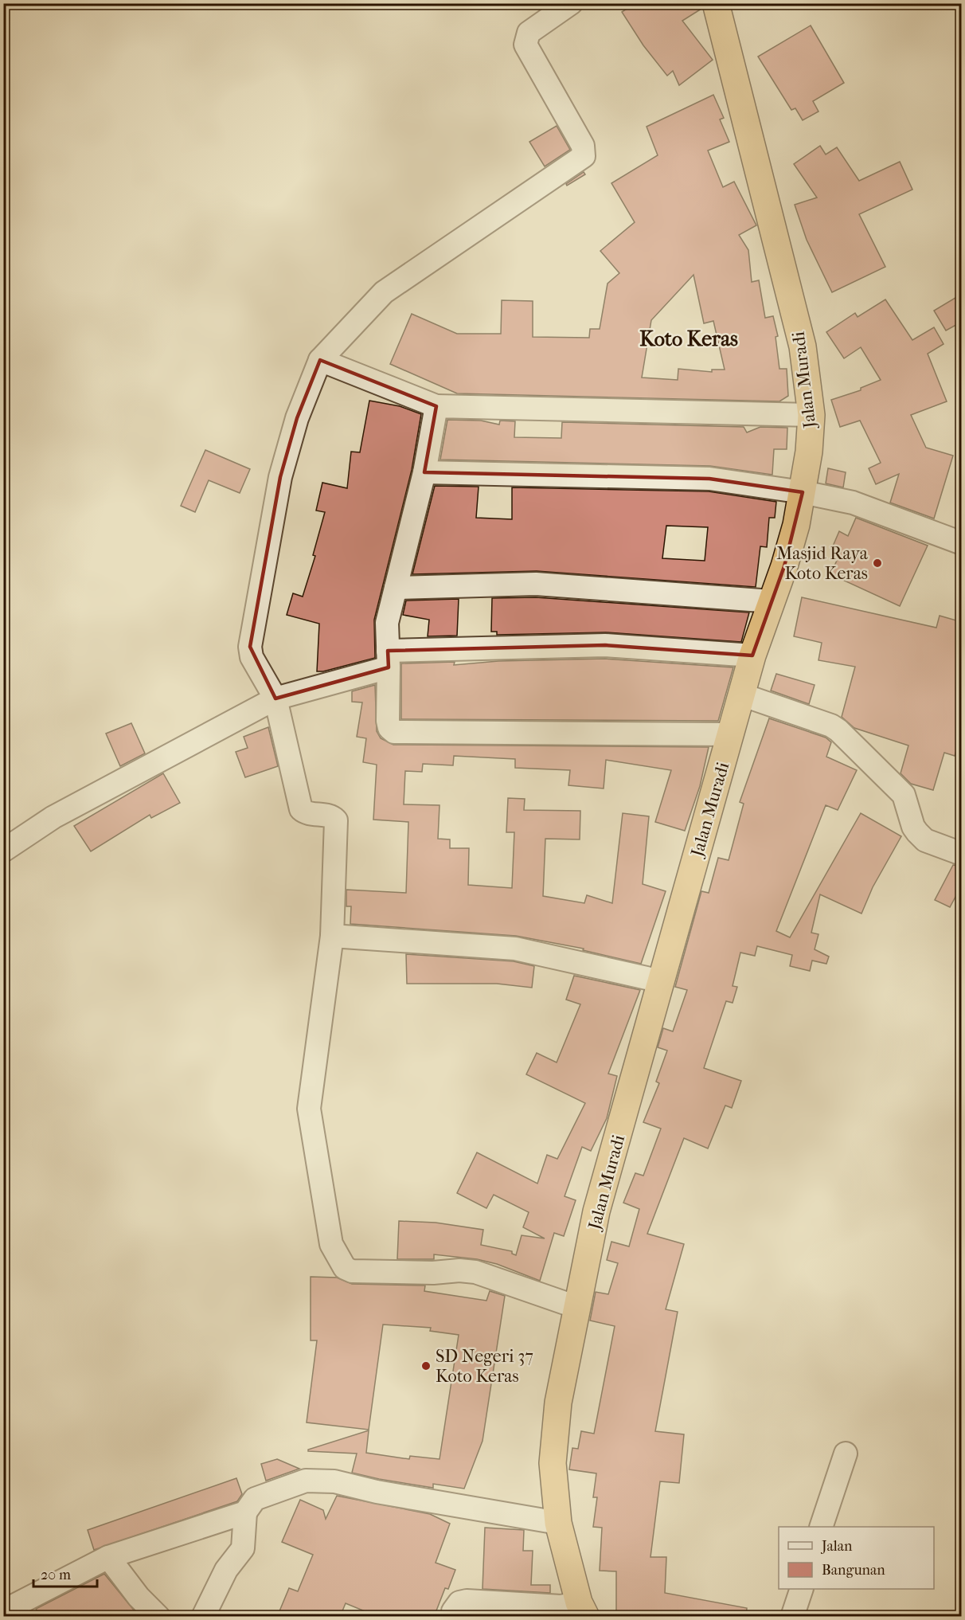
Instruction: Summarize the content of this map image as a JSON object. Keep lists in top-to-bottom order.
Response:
{
  "streets": {
    "highway": ["Jalan Muradi"]
  },
  "districts": ["Koto Keras"],
  "places": ["Masjid Raya Koto Keras", "SD Negeri 37 Koto Keras"],
  "legend": ["Jalan", "Bangunan"],
  "scale_bar": "20 m"
}
